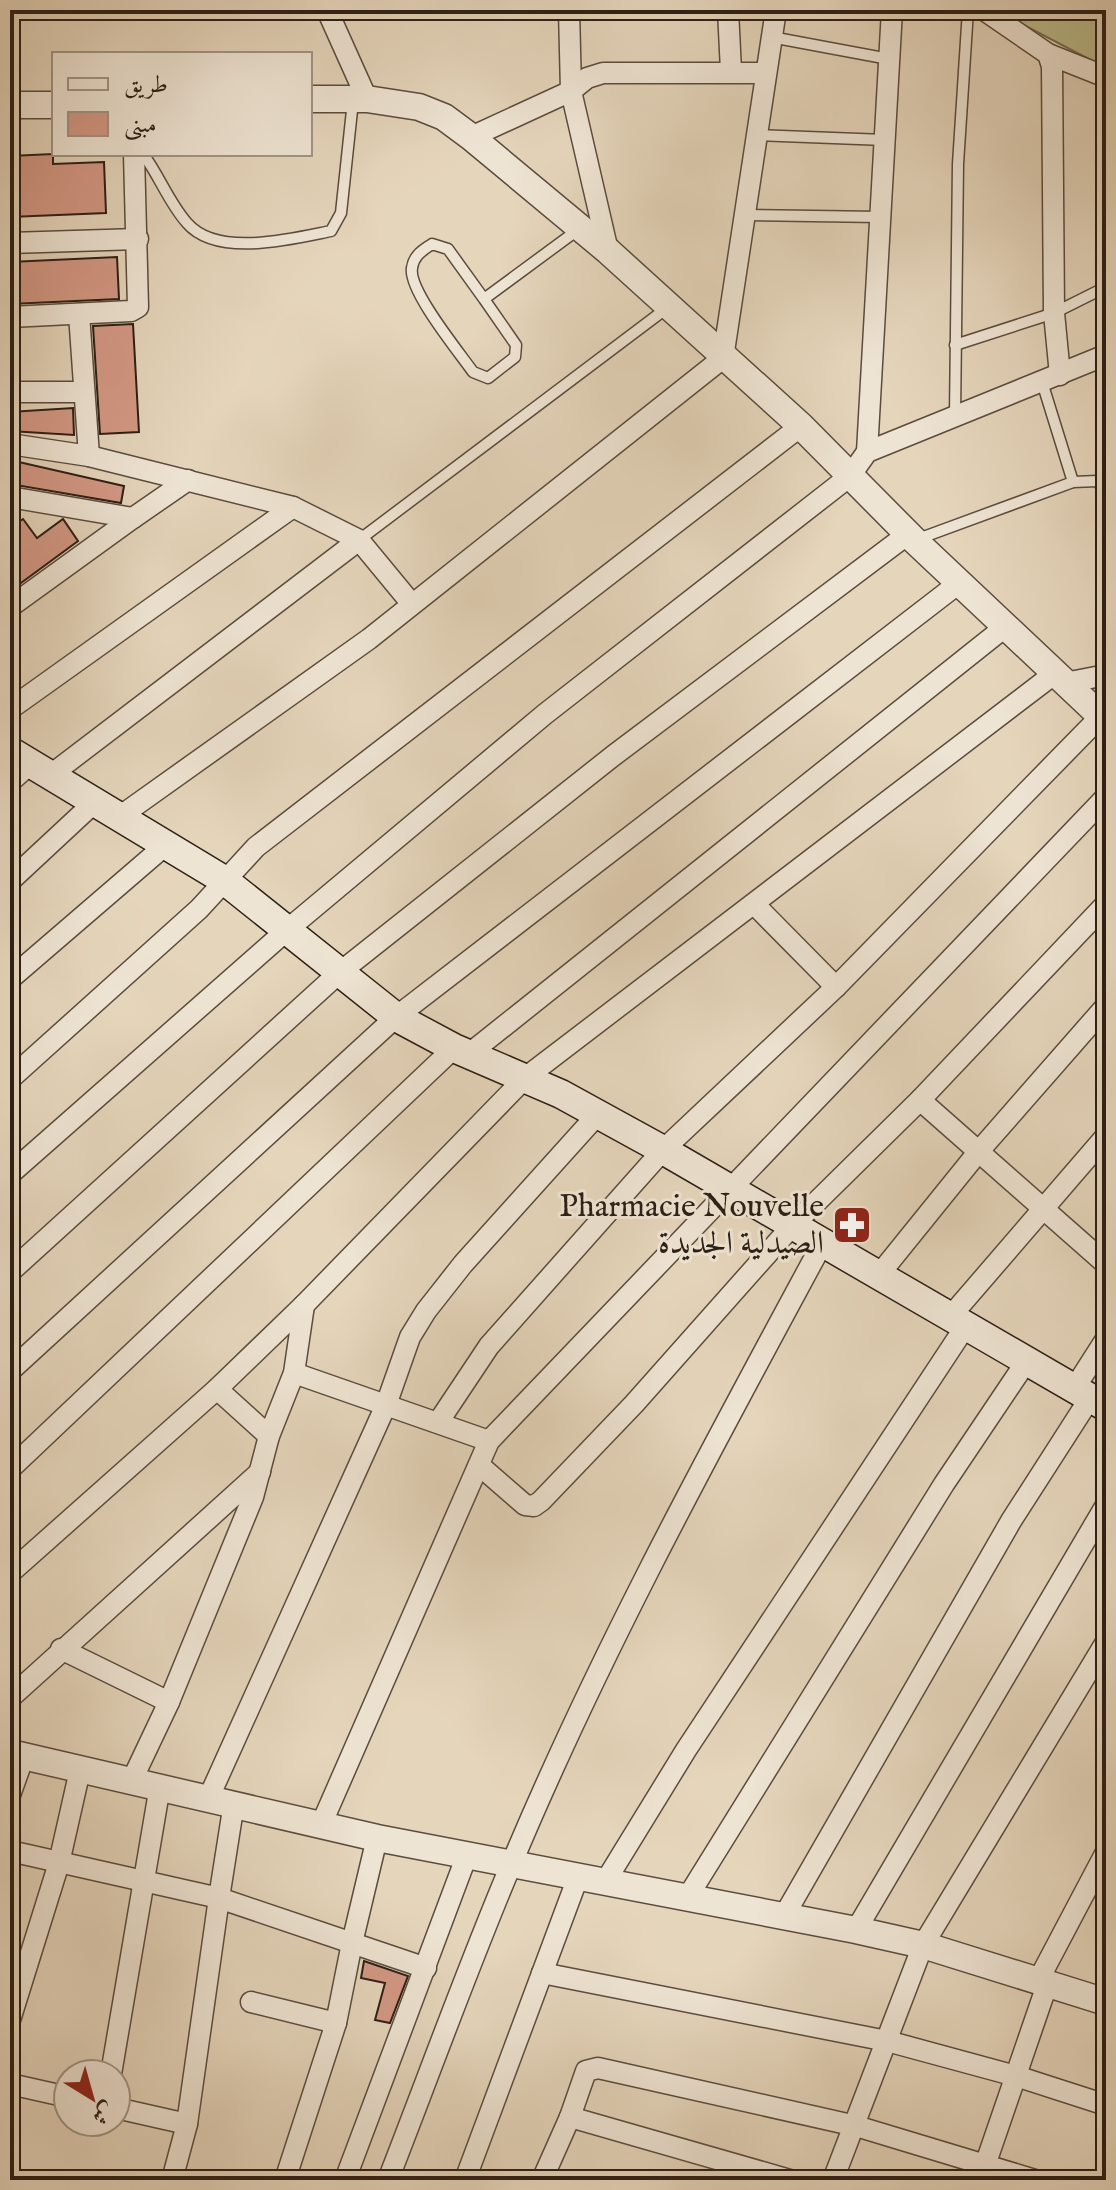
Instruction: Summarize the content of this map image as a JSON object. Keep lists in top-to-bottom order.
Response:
{
  "places": {
    "pharmacy": ["Pharmacie Nouvelle الصيدلية الجديدة"]
  },
  "legend": ["طريق", "مبنى"],
  "north": "bottom right"
}
